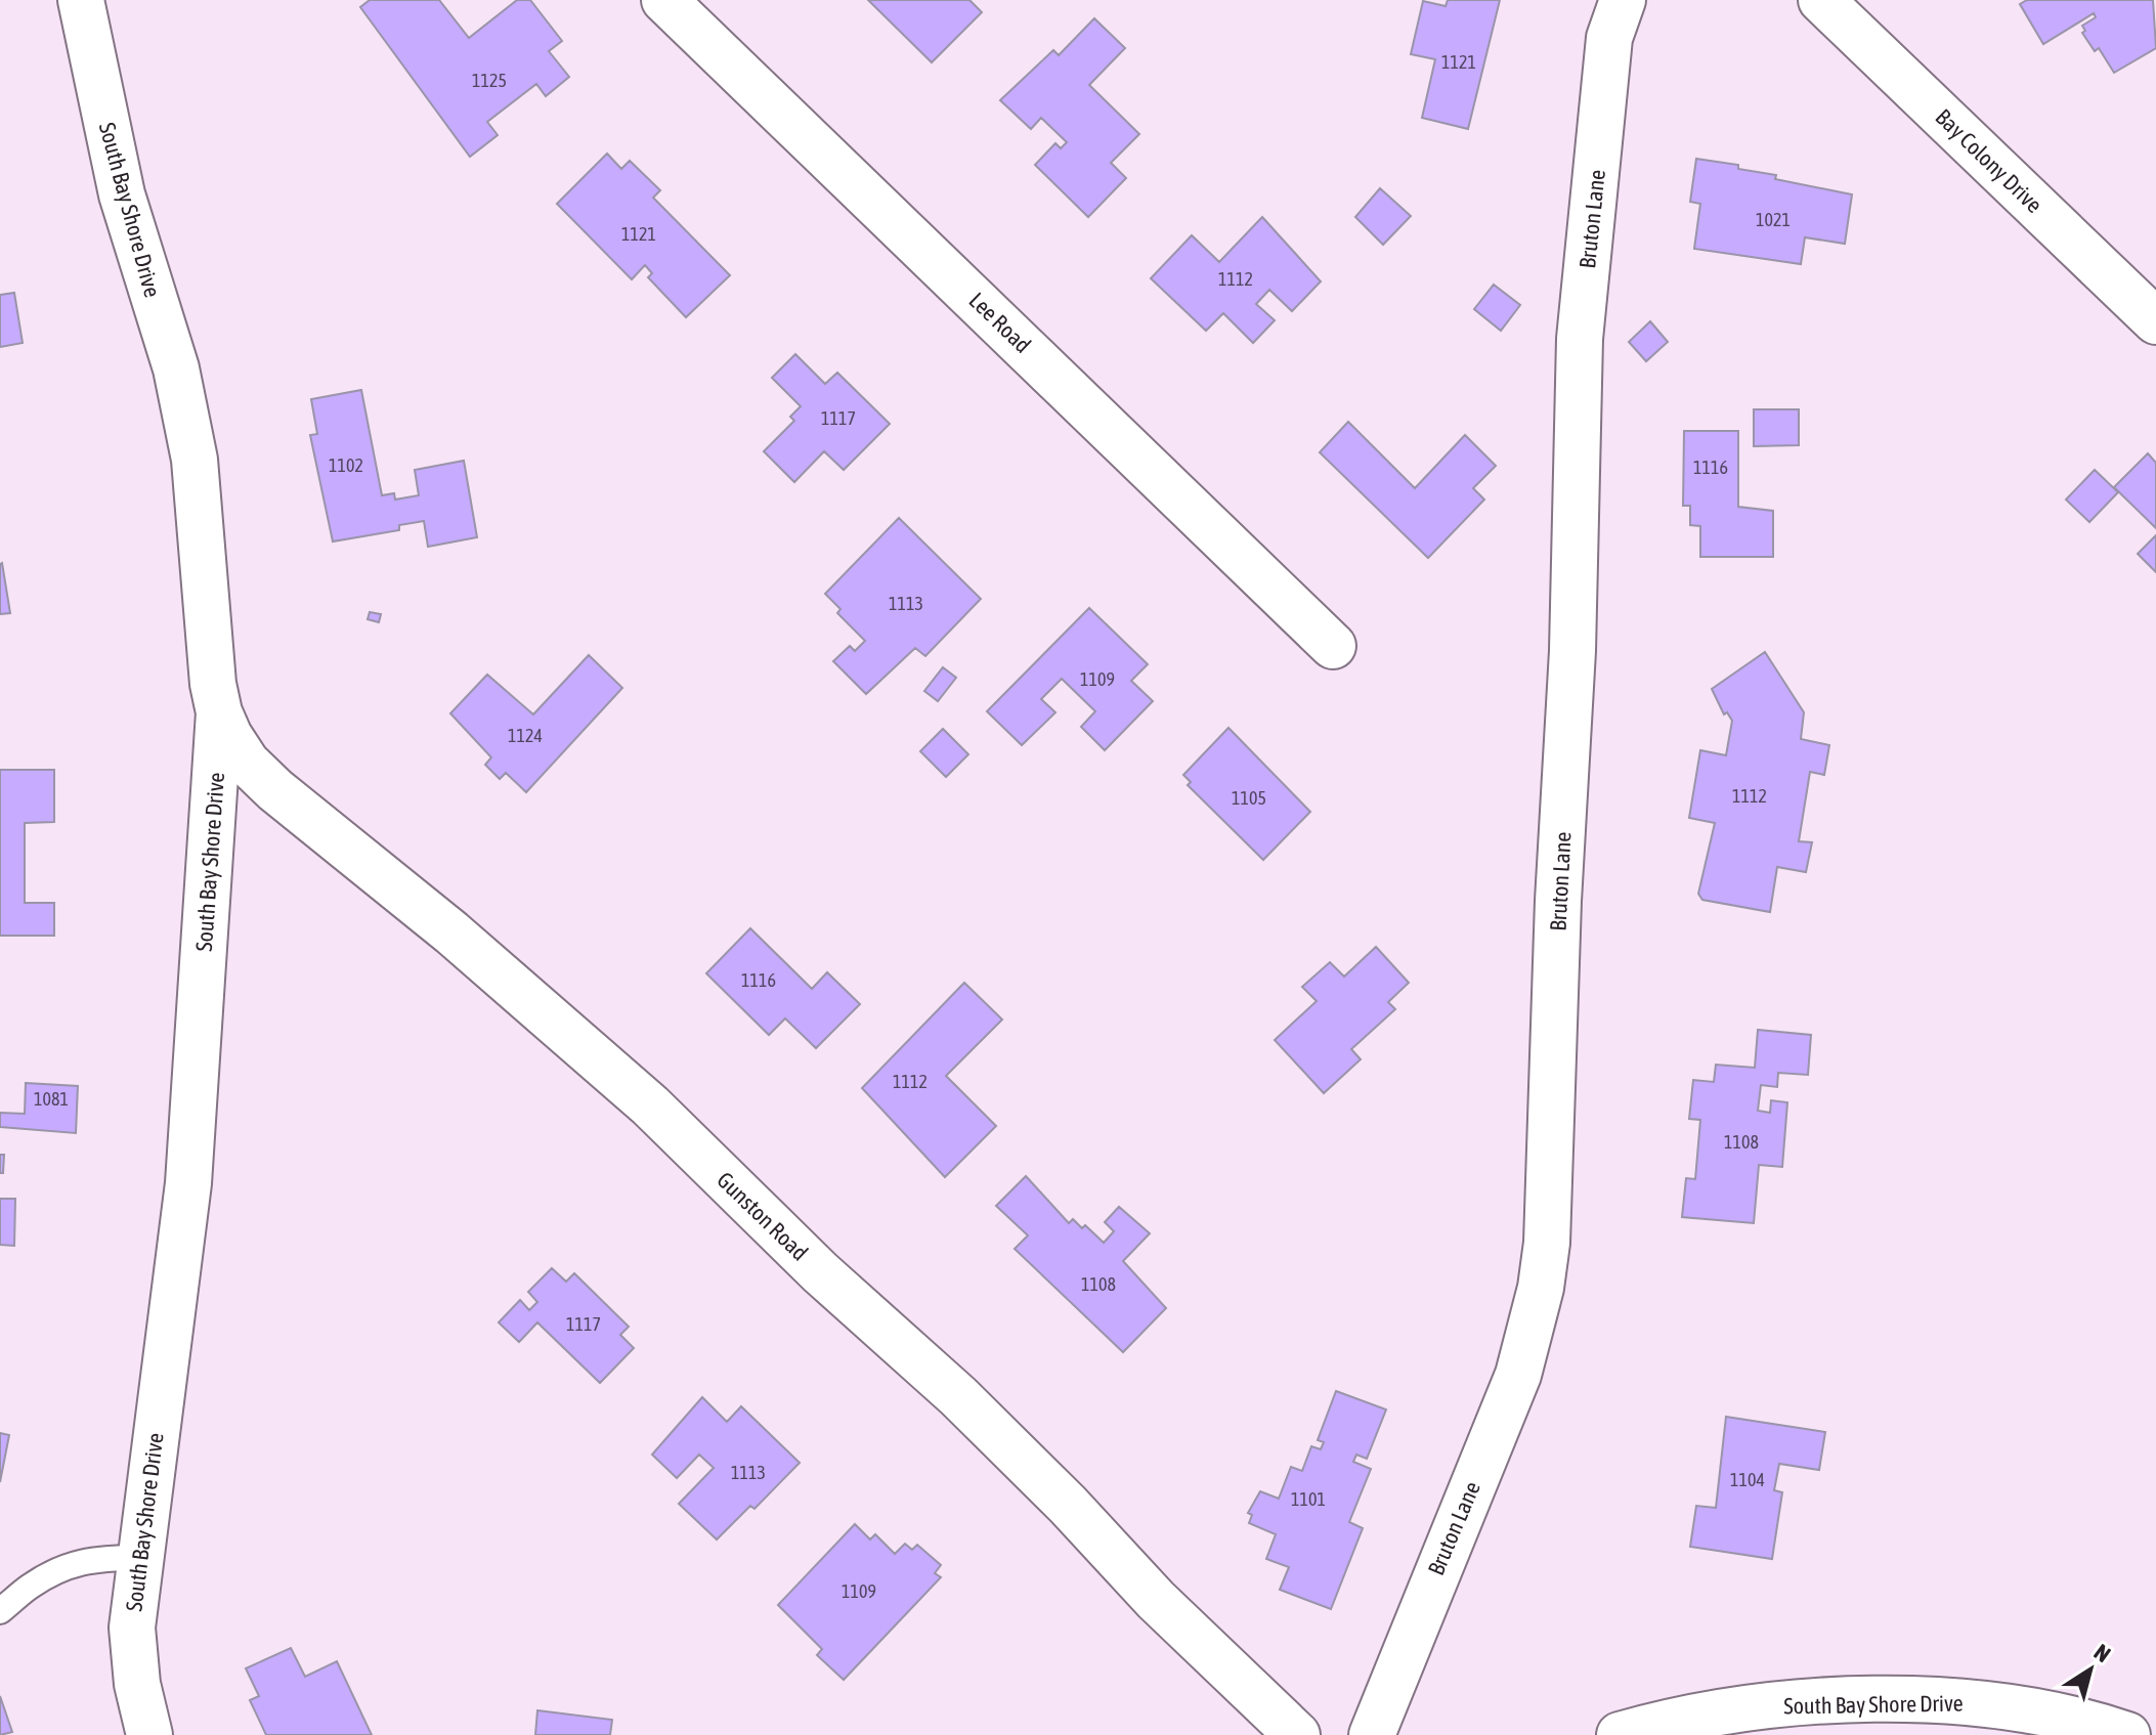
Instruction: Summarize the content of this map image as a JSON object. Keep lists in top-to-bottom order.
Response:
{
  "streets": {
    "street": [
      "Bay Colony Drive",
      "South Bay Shore Drive",
      "Bruton Lane",
      "Lee Road",
      "Gunston Road"
    ]
  },
  "crossings": [
    ["South Bay Shore Drive", "Gunston Road"]
  ],
  "house_numbers": [
    "1121",
    "1125",
    "1021",
    "1121",
    "1112",
    "1117",
    "1102",
    "1116",
    "1113",
    "1109",
    "1124",
    "1112",
    "1105",
    "1116",
    "1112",
    "1081",
    "1108",
    "1108",
    "1117",
    "1113",
    "1104",
    "1101",
    "1109"
  ],
  "north": "top right"
}
